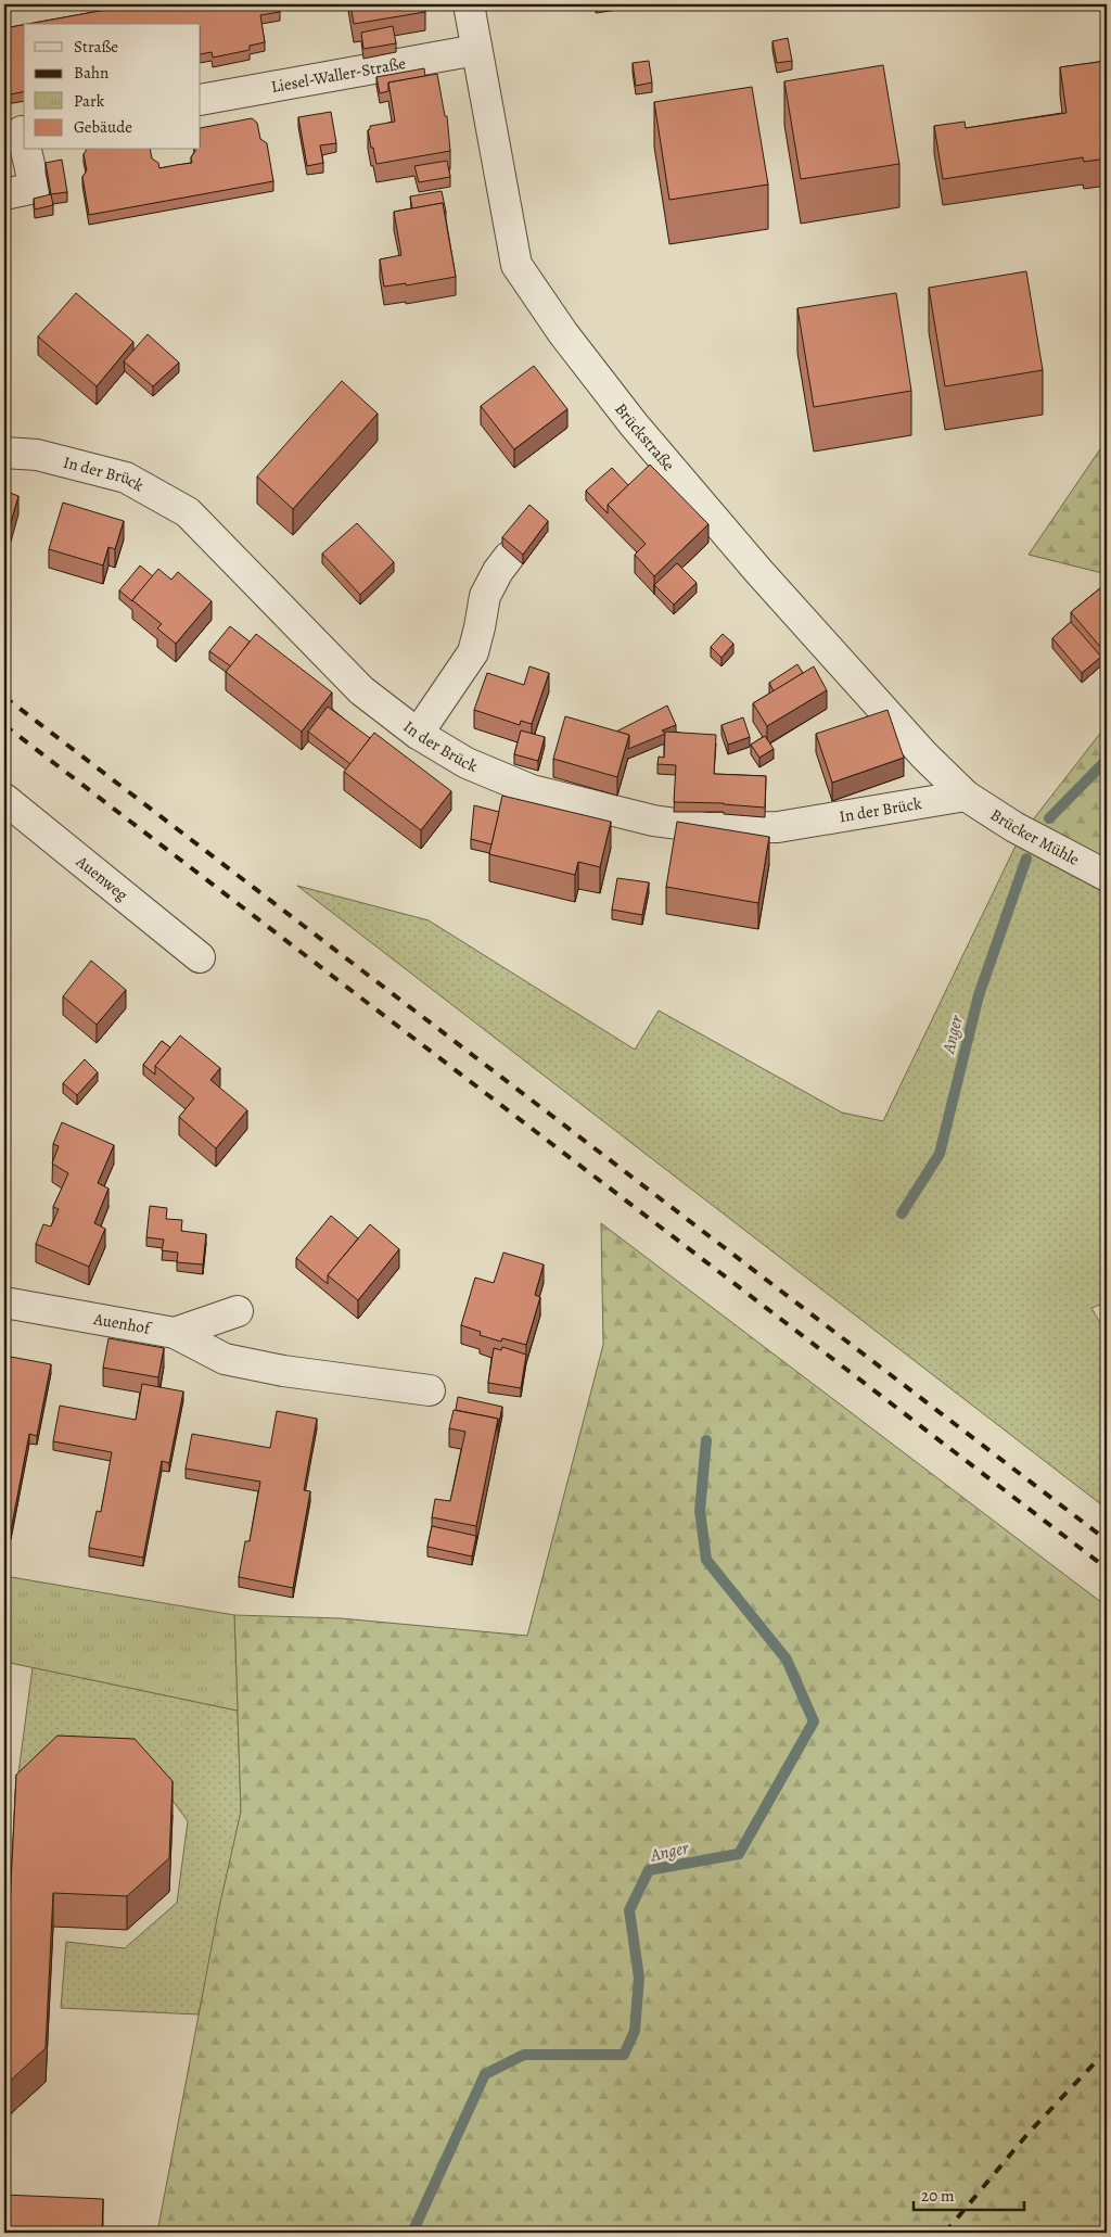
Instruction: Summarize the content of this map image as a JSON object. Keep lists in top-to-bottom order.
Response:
{
  "streets": {
    "street": [
      "Liesel-Waller-Straße",
      "Brückstraße",
      "In der Brück",
      "Brücker Mühle",
      "Auenweg",
      "Auenhof"
    ]
  },
  "crossings": [
    ["Liesel-Waller-Straße", "Brückstraße"],
    ["Brückstraße", "In der Brück"],
    ["Brückstraße", "Brücker Mühle"],
    ["In der Brück", "Brücker Mühle"]
  ],
  "water": ["Anger"],
  "legend": [
    "Straße",
    "Bahn",
    "Park",
    "Gebäude"
  ],
  "scale_bar": "20 m"
}
